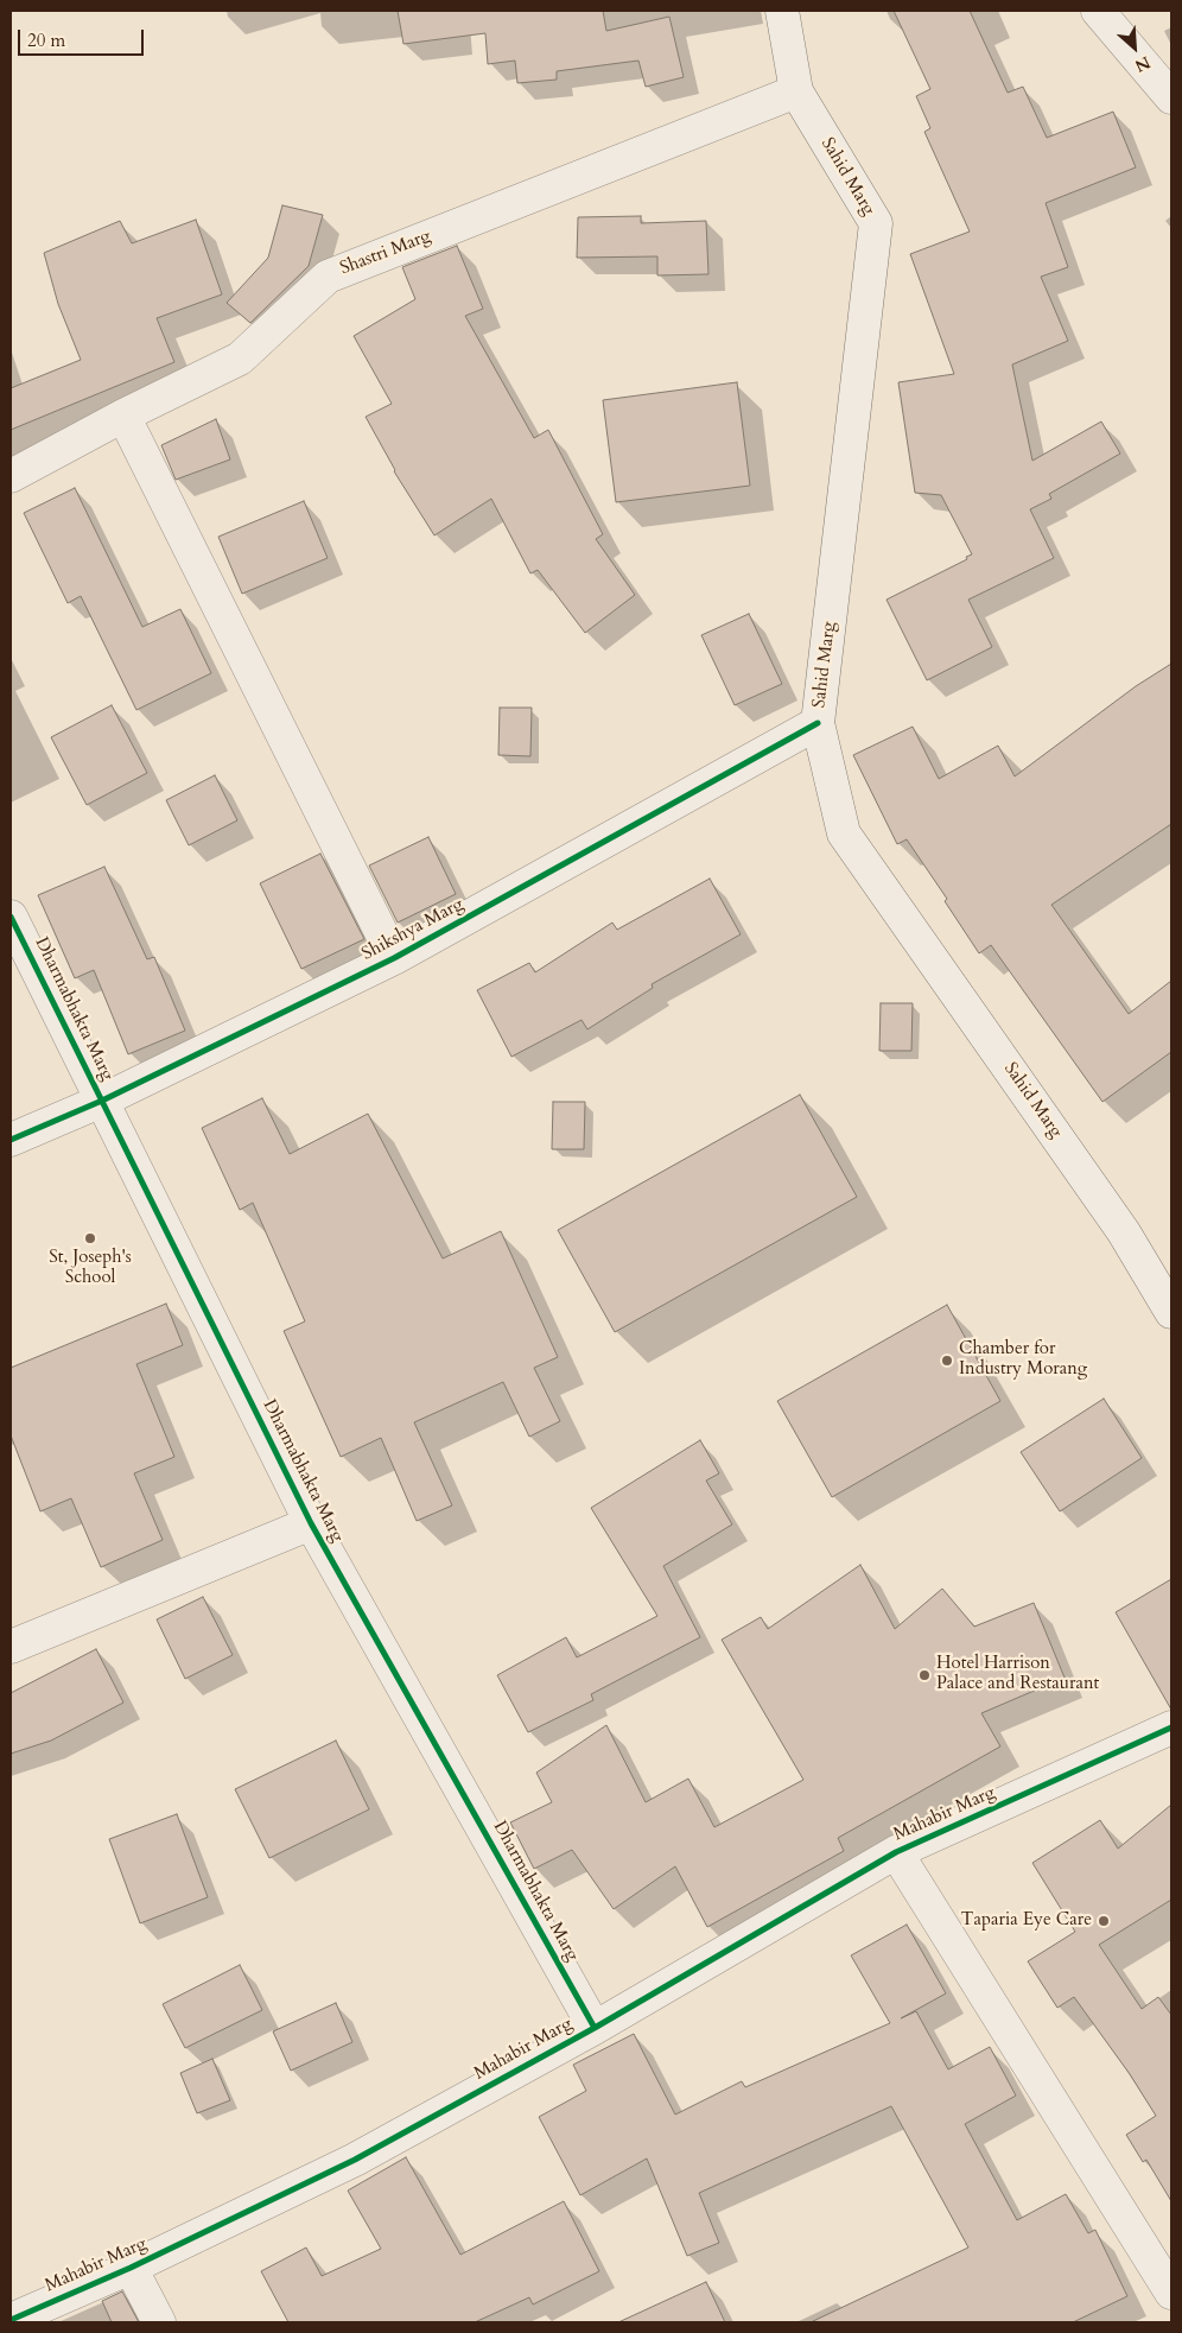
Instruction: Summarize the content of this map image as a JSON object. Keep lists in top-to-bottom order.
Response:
{
  "streets": {
    "street": [
      "Sahid Marg",
      "Shastri Marg",
      "Shikshya Marg",
      "Dharmabhakta Marg",
      "Mahabir Marg"
    ]
  },
  "crossings": [
    ["Sahid Marg", "Shastri Marg"],
    ["Sahid Marg", "Shikshya Marg"],
    ["Shikshya Marg", "Dharmabhakta Marg"],
    ["Dharmabhakta Marg", "Mahabir Marg"]
  ],
  "places": [
    "St, Joseph's School",
    "Chamber for Industry Morang",
    "Hotel Harrison Palace and Restaurant",
    "Taparia Eye Care"
  ],
  "scale_bar": "20 m",
  "north": "bottom right"
}
